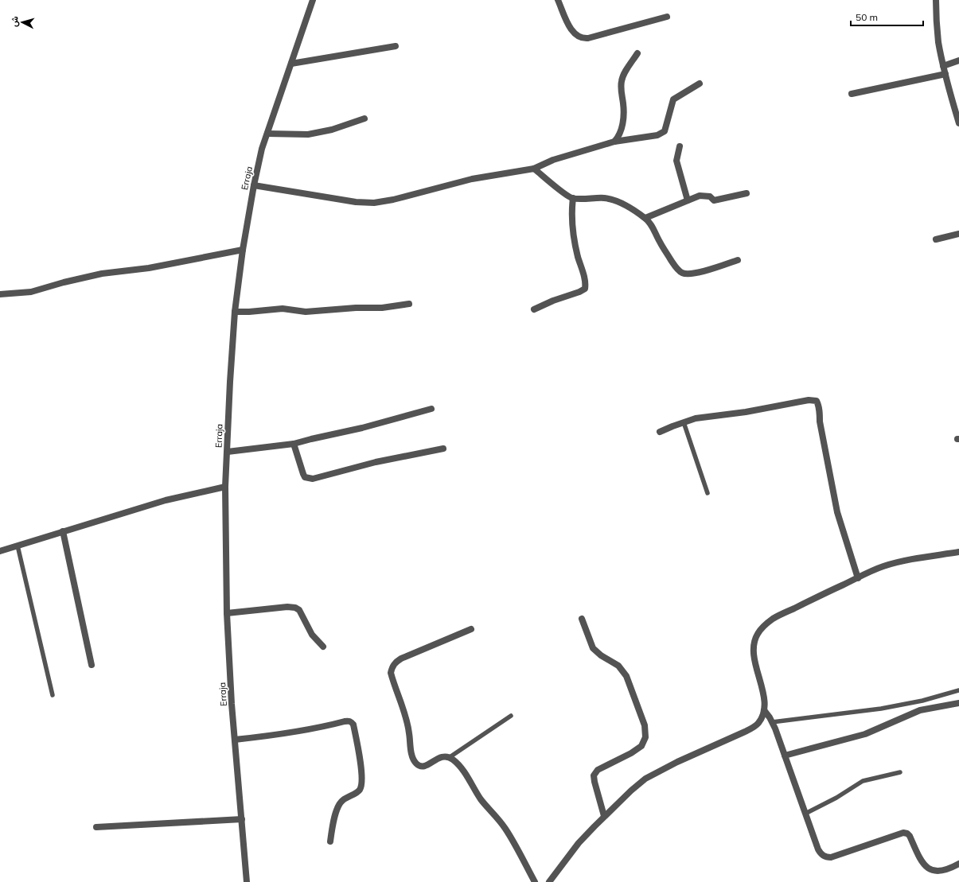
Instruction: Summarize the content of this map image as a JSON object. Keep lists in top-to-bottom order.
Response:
{
  "streets": {
    "street": ["Erraja"]
  },
  "scale_bar": "50 m",
  "north": "left"
}
